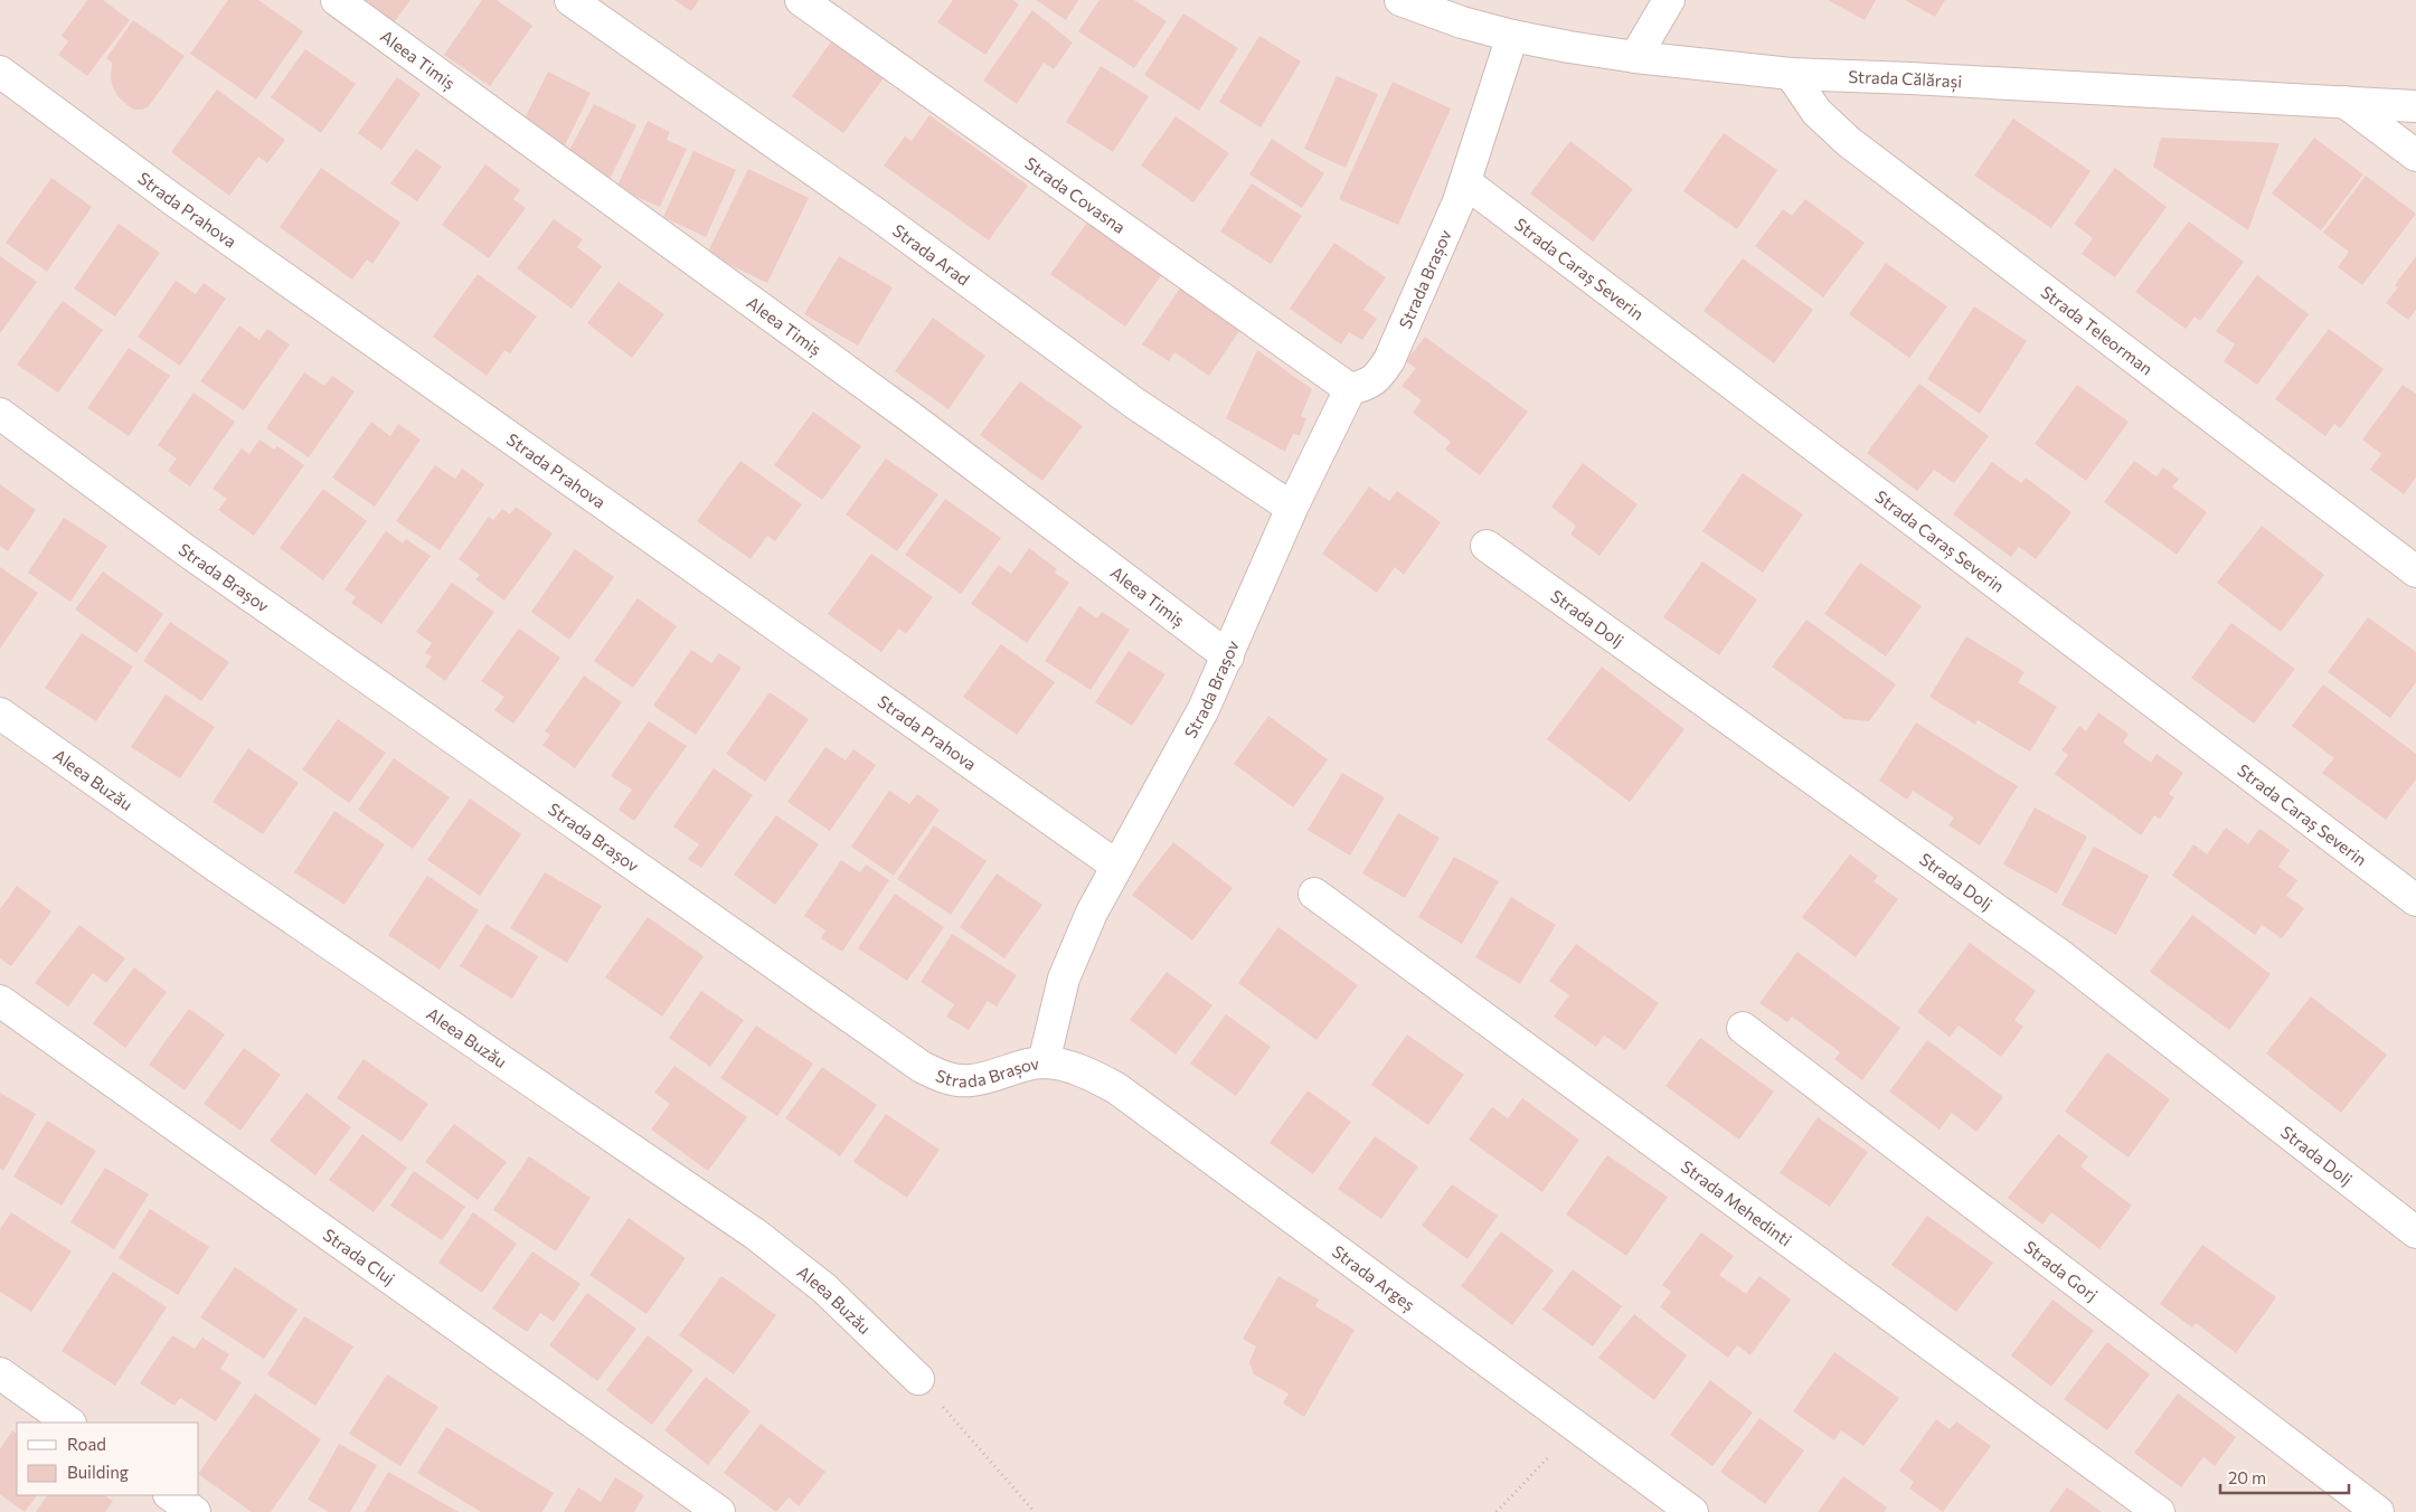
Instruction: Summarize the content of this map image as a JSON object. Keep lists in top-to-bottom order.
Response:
{
  "streets": {
    "street": [
      "Aleea Timiș",
      "Strada Călărași",
      "Strada Covasna",
      "Strada Prahova",
      "Strada Arad",
      "Strada Caraș Severin",
      "Strada Brașov",
      "Strada Teleorman",
      "Strada Dolj",
      "Aleea Buzău",
      "Strada Mehedinti",
      "Strada Cluj",
      "Strada Gorj",
      "Strada Argeș"
    ]
  },
  "crossings": [
    ["Aleea Timiș", "Strada Brașov"],
    ["Strada Călărași", "Strada Brașov"],
    ["Strada Călărași", "Strada Teleorman"],
    ["Strada Covasna", "Strada Brașov"],
    ["Strada Prahova", "Strada Brașov"],
    ["Strada Arad", "Strada Brașov"],
    ["Strada Caraș Severin", "Strada Brașov"],
    ["Strada Brașov", "Strada Argeș"]
  ],
  "legend": ["Road", "Building"],
  "scale_bar": "20 m"
}
